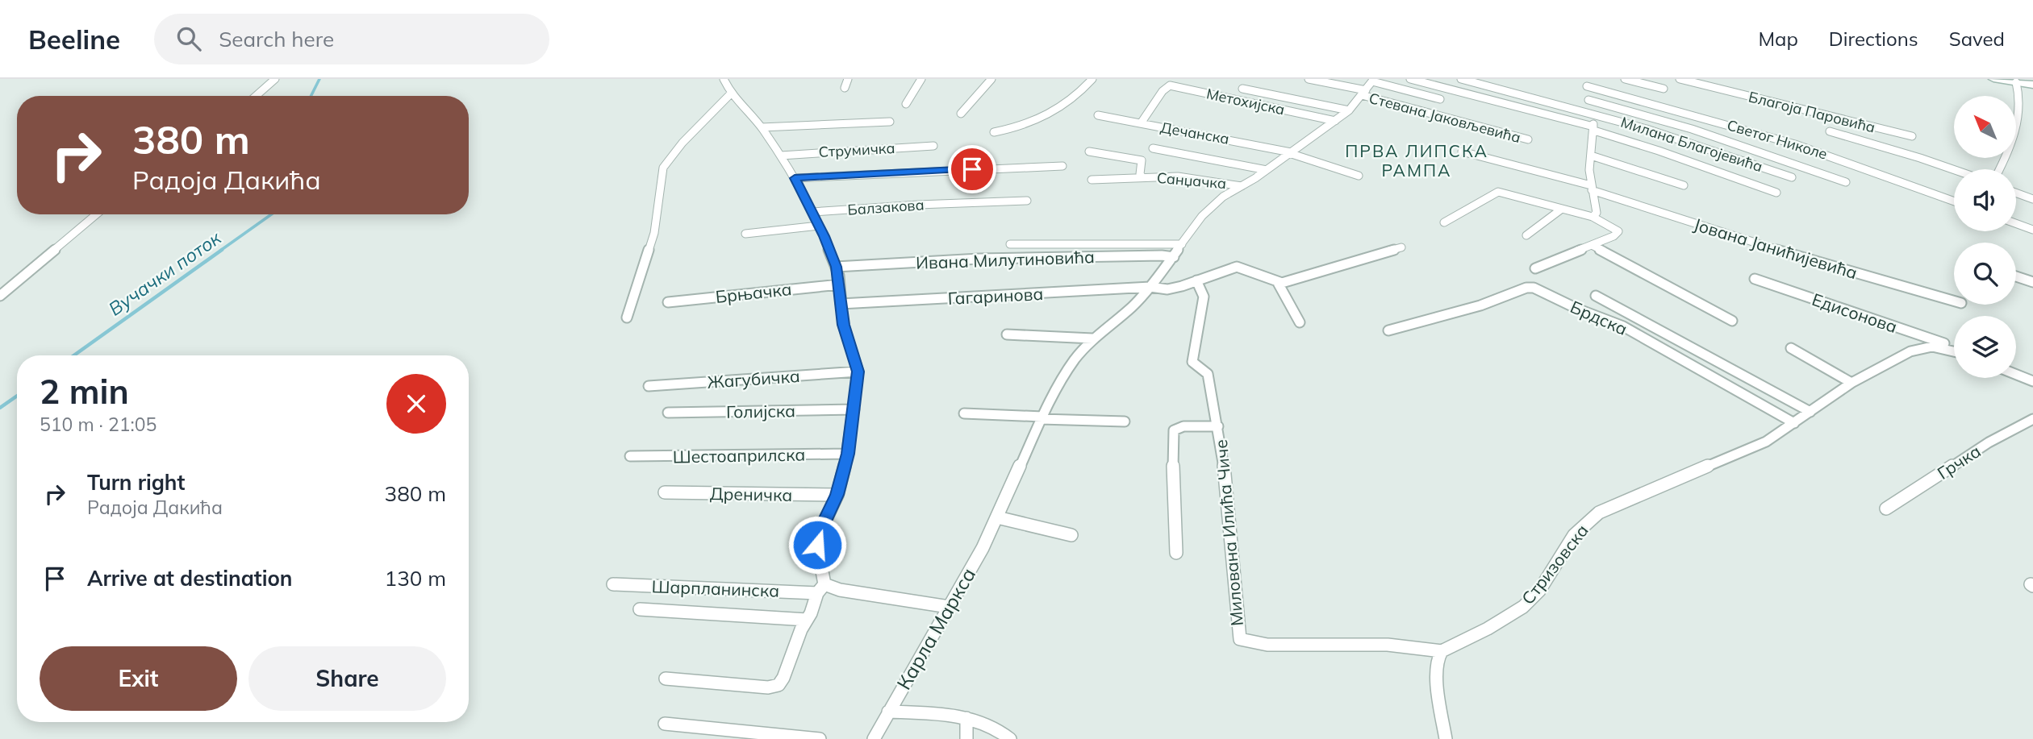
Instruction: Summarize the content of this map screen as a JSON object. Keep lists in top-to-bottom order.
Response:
{
  "streets": {
    "street": [
      "Метохијска",
      "Благоја Паровића",
      "Стевана Јаковљевића",
      "Дечанска",
      "Светог Николе",
      "Милана Благојевића",
      "Струмичка",
      "Санџачка",
      "Балзакова",
      "Јована Јанићијевића",
      "Ивана Милутиновића",
      "Брњачка",
      "Гагаринова",
      "Едисонова",
      "Брдска",
      "Жагубичка",
      "Голијска",
      "Шестоаприлска",
      "Грчка",
      "Дреничка",
      "Милована Илића Чиче",
      "Стризовска",
      "Шарпланинска",
      "Карла Маркса"
    ]
  },
  "crossings": [
    ["Метохијска", "Дечанска"],
    ["Метохијска", "Карла Маркса"],
    ["Стевана Јаковљевића", "Карла Маркса"],
    ["Дечанска", "Карла Маркса"],
    ["Санџачка", "Карла Маркса"],
    ["Ивана Милутиновића", "Карла Маркса"],
    ["Гагаринова", "Карла Маркса"],
    ["Брдска", "Стризовска"],
    ["Милована Илића Чиче", "Стризовска"],
    ["Шарпланинска", "Карла Маркса"]
  ],
  "districts": ["ПРВА ЛИПСКА РАМПА"],
  "water": ["Вучачки поток"],
  "north": "top left",
  "page": {
    "header": "Beeline",
    "search": "Search here",
    "nav": ["Map", "Directions", "Saved"],
    "turn": ["380 m", "Радоја Дакића"],
    "heading": ["2 min", "510 m · 21:05"],
    "list": [
      {
        "name": "Turn right",
        "note": "Радоја Дакића",
        "value": "380 m"
      },
      {
        "name": "Arrive at destination",
        "value": "130 m"
      }
    ],
    "buttons": ["Exit", "Share"]
  }
}
